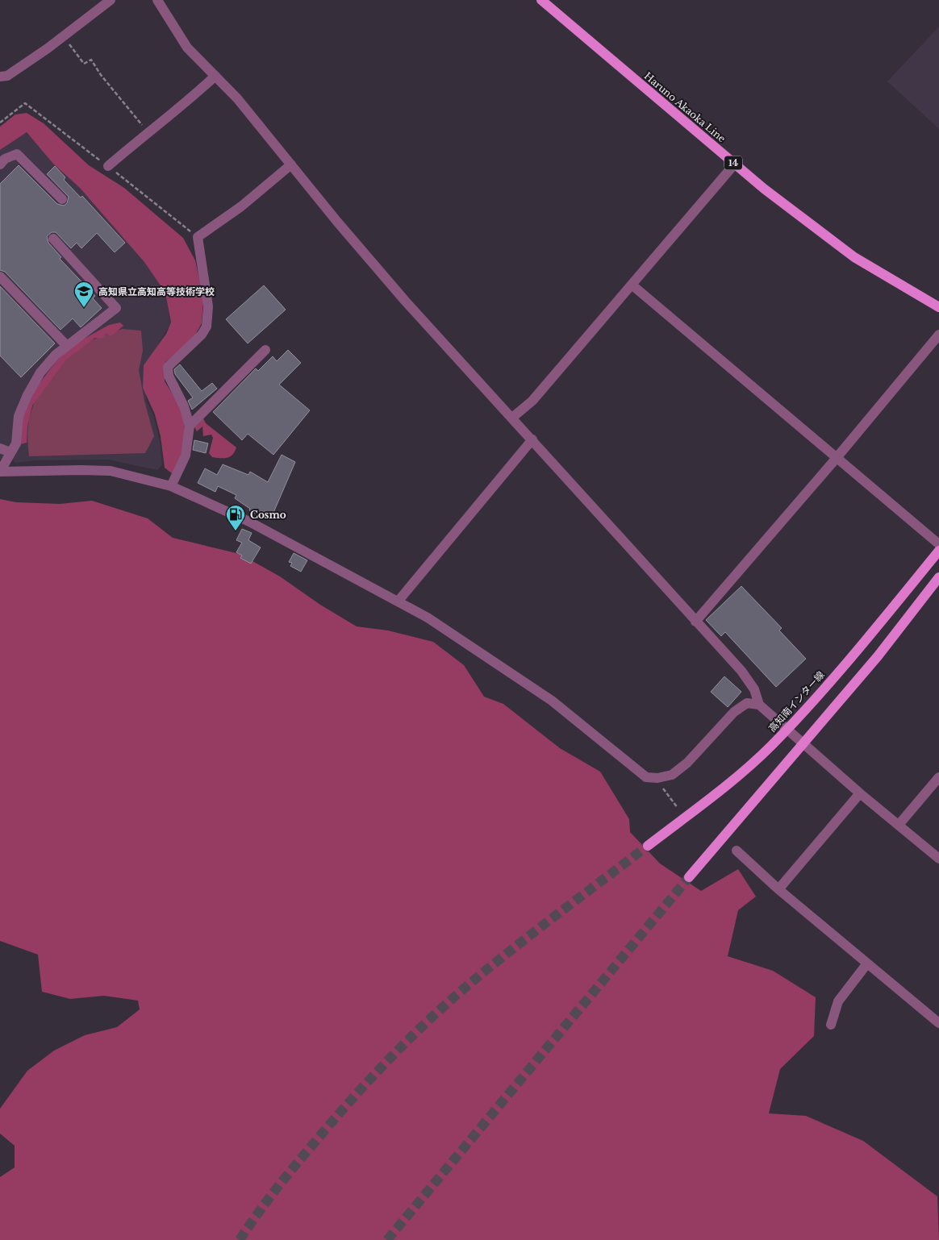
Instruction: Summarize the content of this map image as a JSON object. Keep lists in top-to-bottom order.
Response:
{
  "streets": {
    "main road": ["Haruno Akaoka Line", "14", "高知南インター線"]
  },
  "places": {
    "school or university": ["高知県立高知高等技術学校"],
    "fuel station": ["Cosmo"]
  }
}
